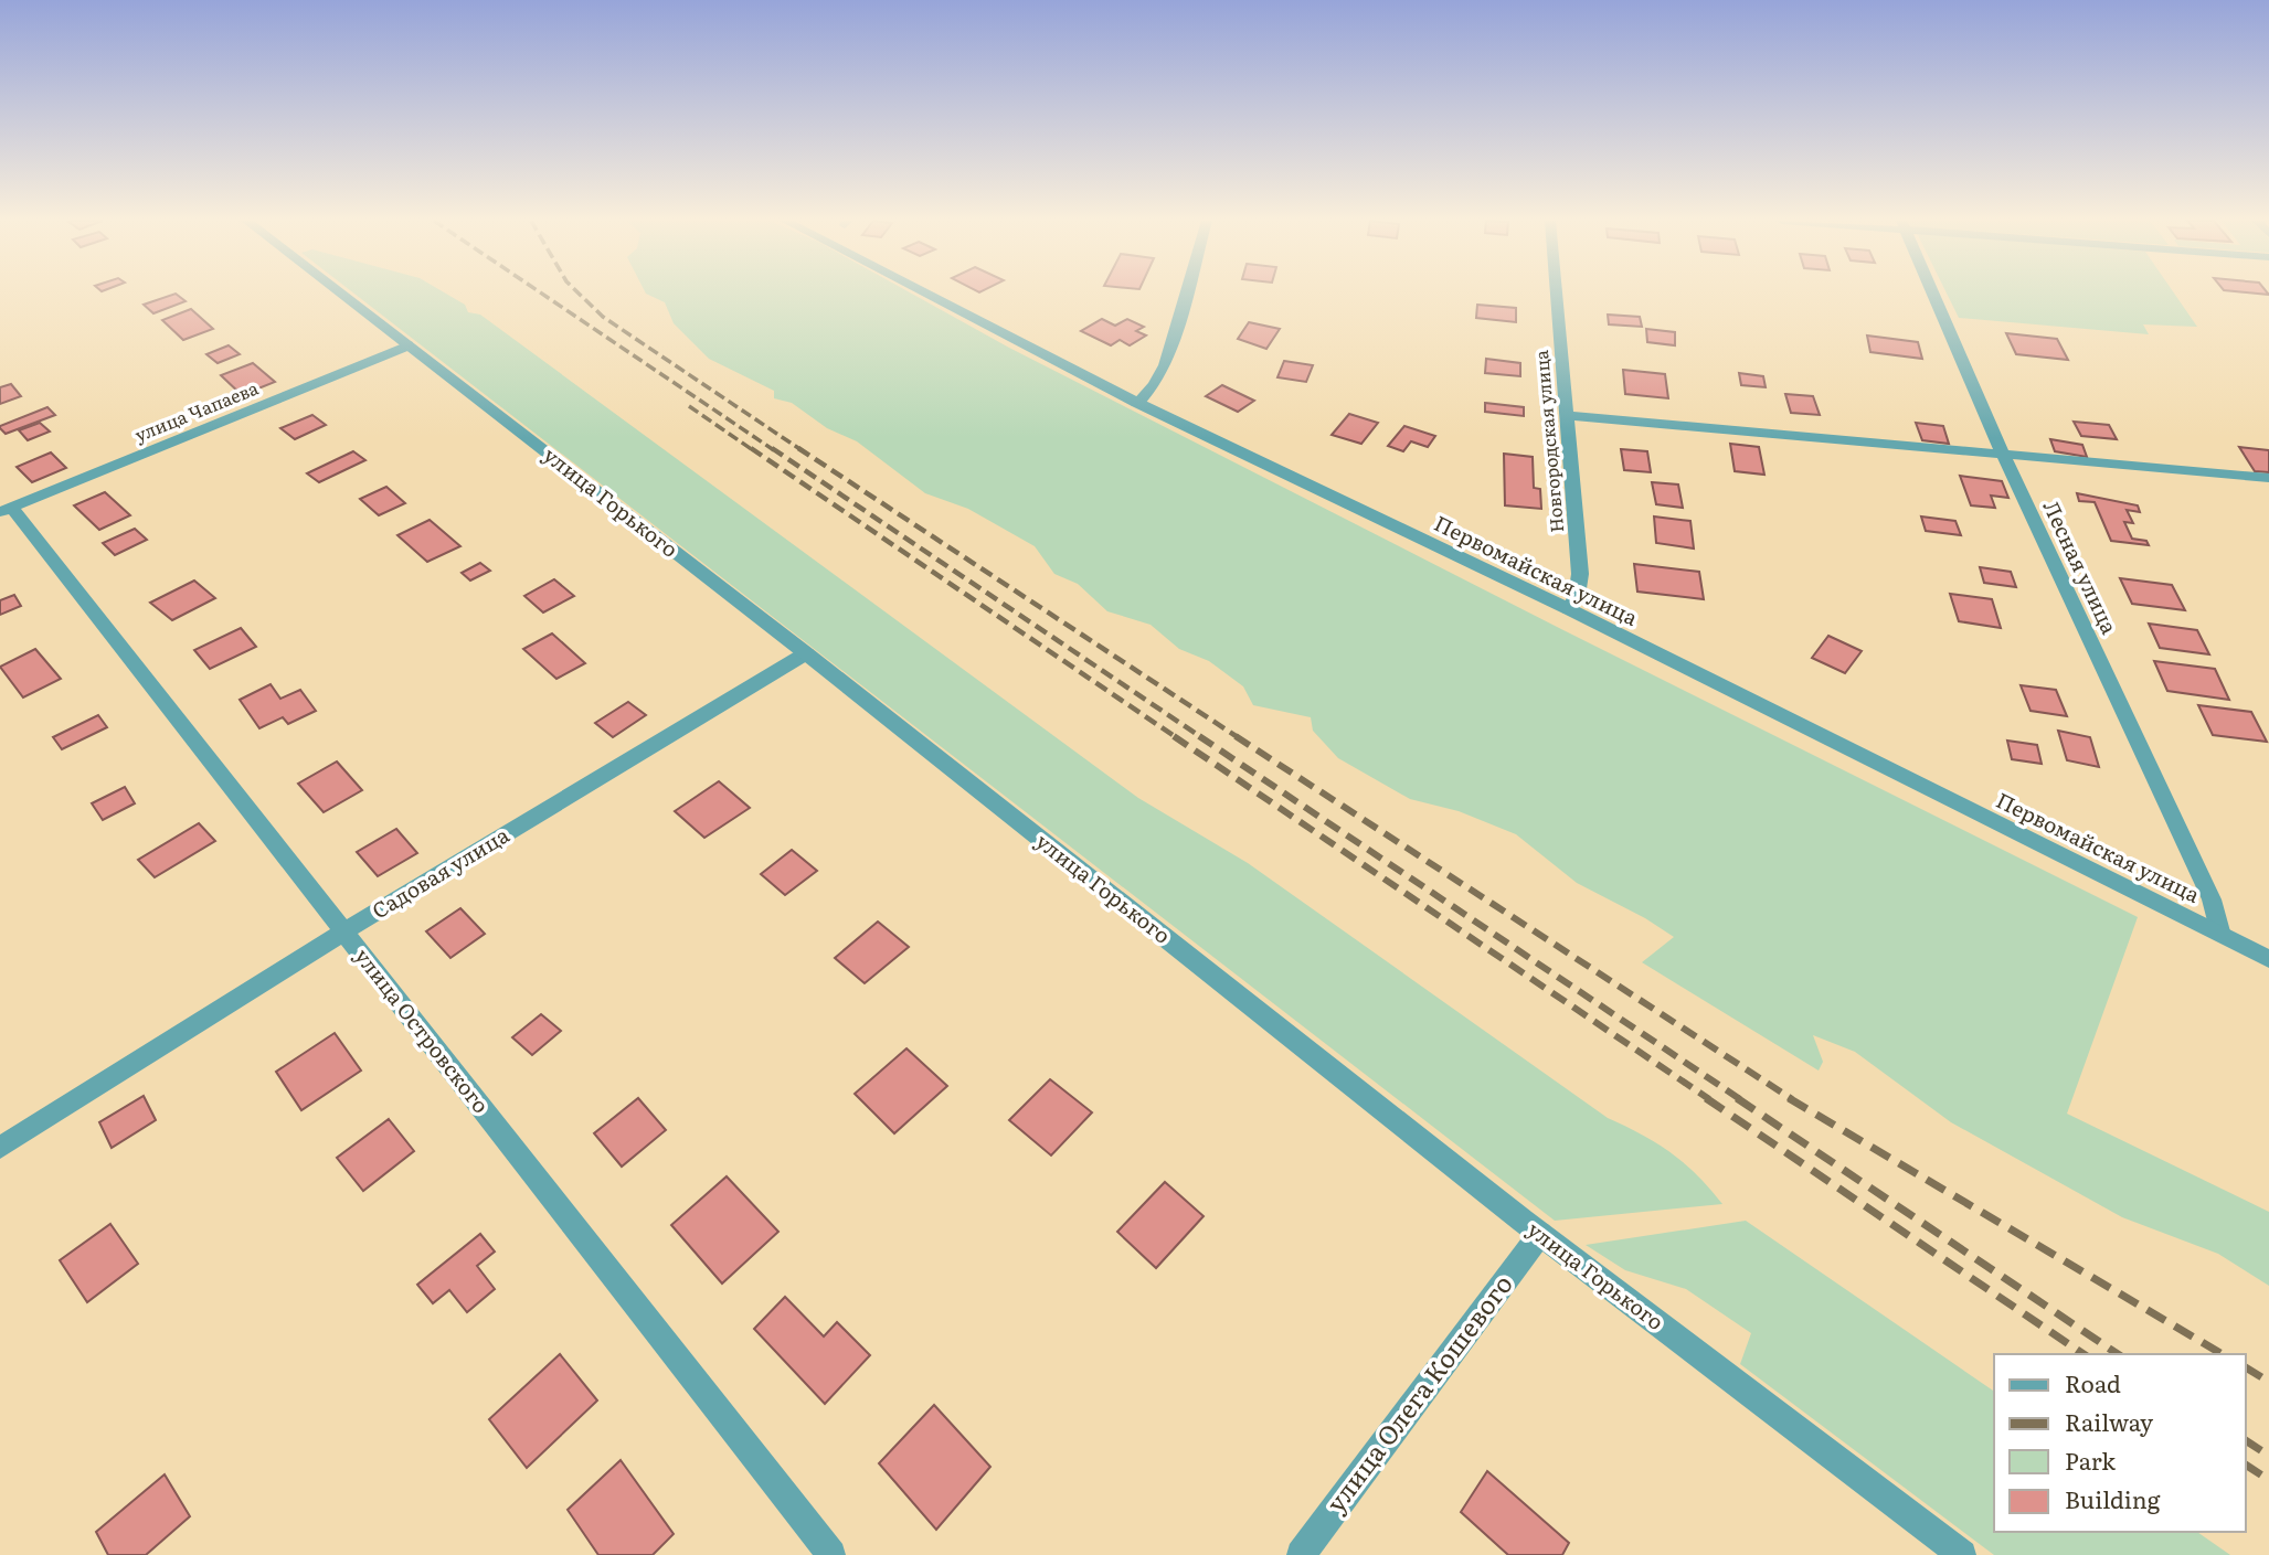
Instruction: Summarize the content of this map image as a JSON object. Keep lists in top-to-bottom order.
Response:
{
  "streets": {
    "street": [
      "улица Чапаева",
      "Новгородская улица",
      "улица Горького",
      "Лесная улица",
      "Первомайская улица",
      "Садовая улица",
      "улица Островского",
      "улица Олега Кошевого"
    ]
  },
  "crossings": [
    ["улица Чапаева", "улица Горького"],
    ["улица Чапаева", "улица Островского"],
    ["Новгородская улица", "Первомайская улица"],
    ["улица Горького", "Садовая улица"],
    ["улица Горького", "улица Олега Кошевого"],
    ["Лесная улица", "Первомайская улица"],
    ["Садовая улица", "улица Островского"]
  ],
  "legend": [
    "Road",
    "Railway",
    "Park",
    "Building"
  ]
}
